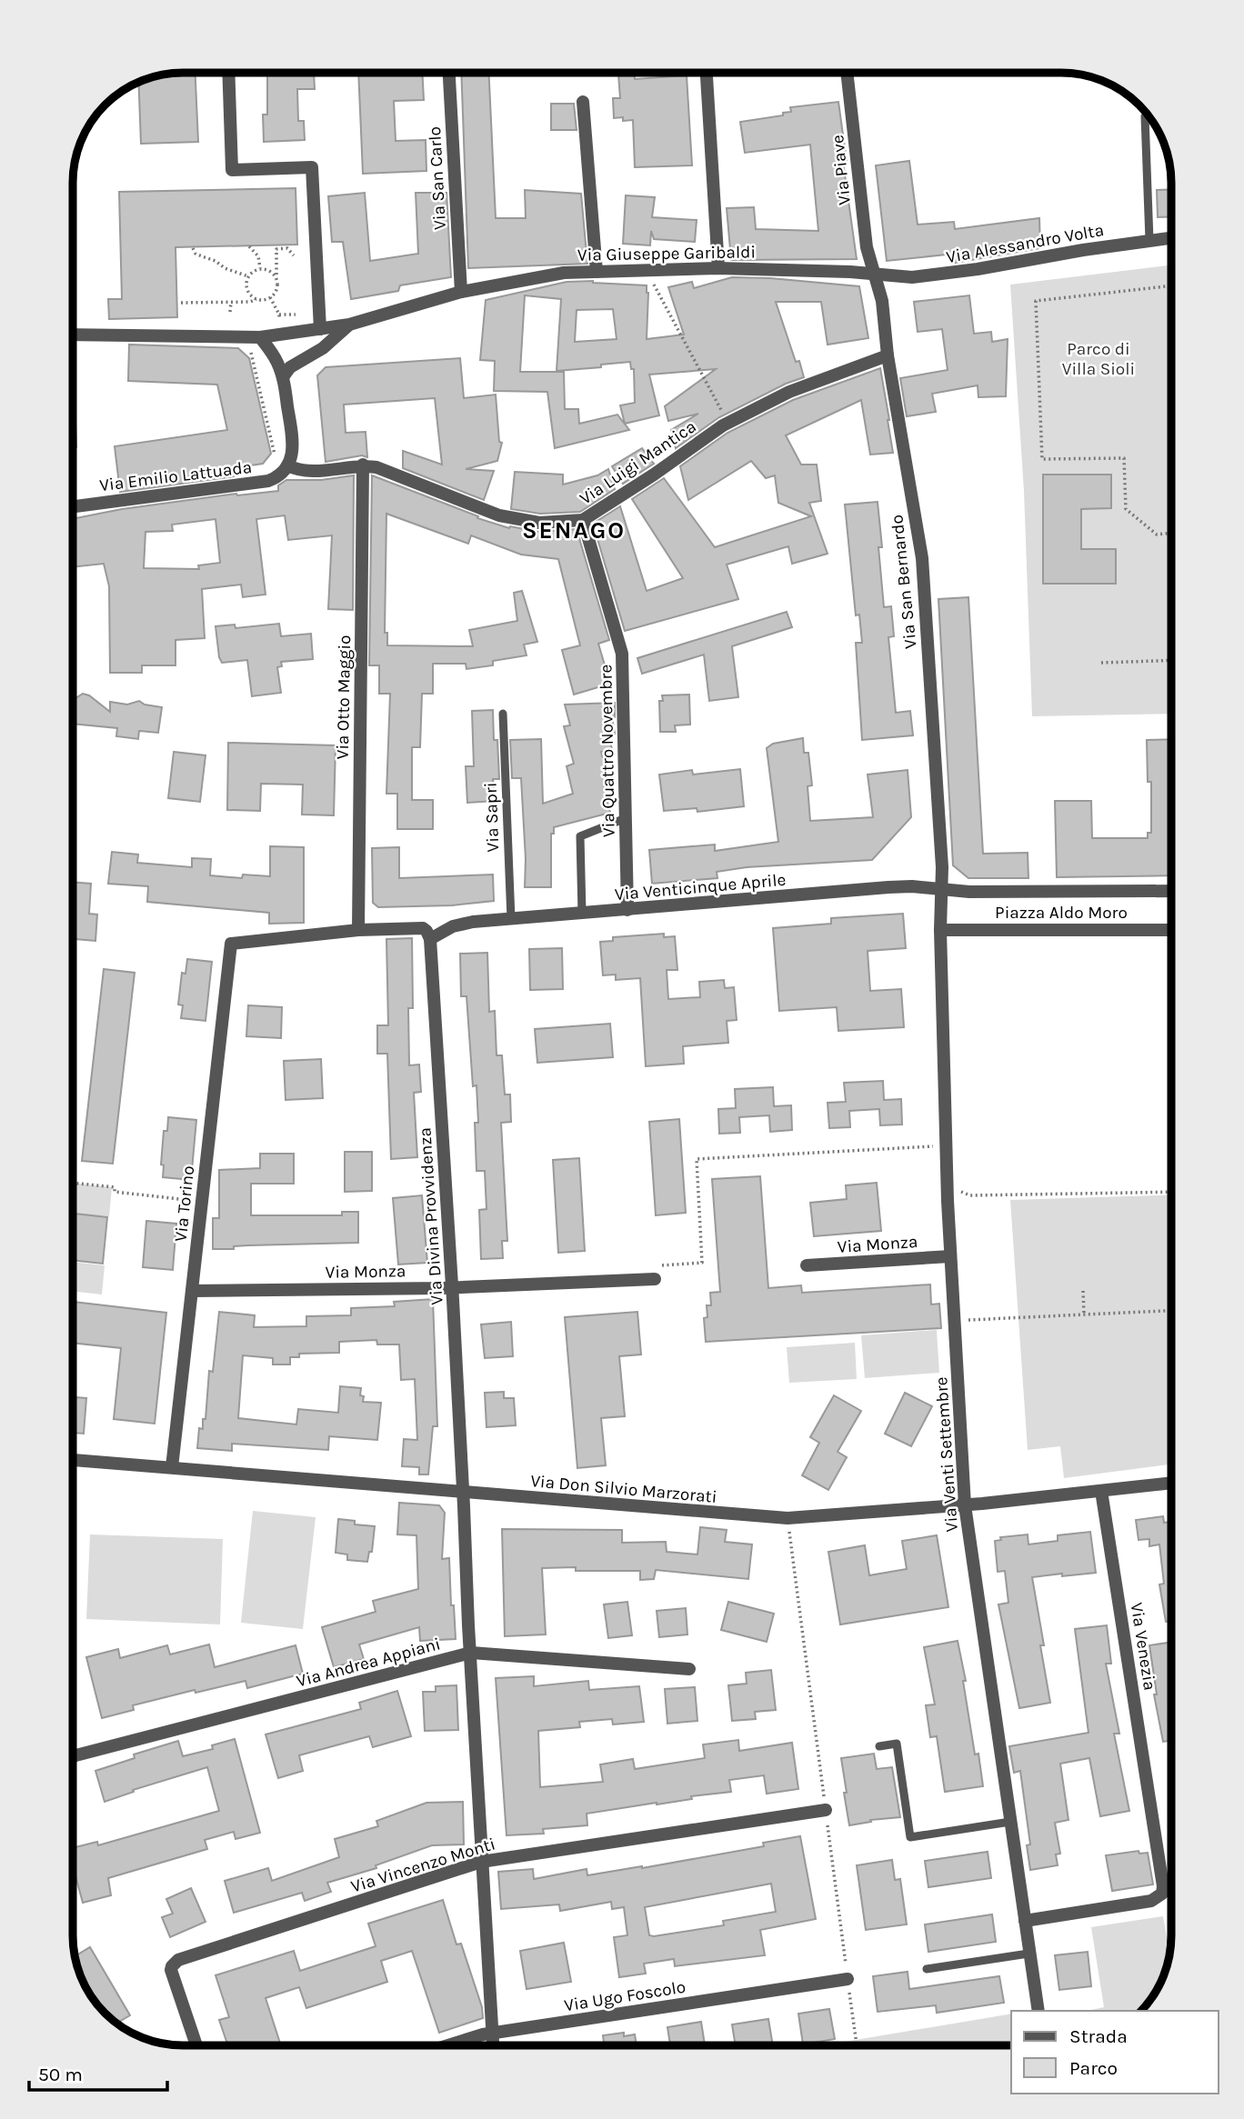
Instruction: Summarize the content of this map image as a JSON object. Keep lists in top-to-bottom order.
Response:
{
  "streets": {
    "street": [
      "Via Piave",
      "Via San Carlo",
      "Via Alessandro Volta",
      "Via Giuseppe Garibaldi",
      "Via Luigi Mantica",
      "Via Emilio Lattuada",
      "Via San Bernardo",
      "Via Otto Maggio",
      "Via Quattro Novembre",
      "Via Venticinque Aprile",
      "Piazza Aldo Moro",
      "Via Torino",
      "Via Divina Provvidenza",
      "Via Monza",
      "Via Venti Settembre",
      "Via Don Silvio Marzorati",
      "Via Venezia",
      "Via Andrea Appiani",
      "Via Vincenzo Monti",
      "Via Ugo Foscolo"
    ],
    "lane": ["Via Sapri"]
  },
  "crossings": [
    ["Via Piave", "Via Alessandro Volta"],
    ["Via Piave", "Via Giuseppe Garibaldi"],
    ["Via Piave", "Via San Bernardo"],
    ["Via San Carlo", "Via Giuseppe Garibaldi"],
    ["Via Alessandro Volta", "Via Giuseppe Garibaldi"],
    ["Via Alessandro Volta", "Via San Bernardo"],
    ["Via Giuseppe Garibaldi", "Via San Bernardo"],
    ["Via Luigi Mantica", "Via Emilio Lattuada"],
    ["Via Luigi Mantica", "Via San Bernardo"],
    ["Via Luigi Mantica", "Via Otto Maggio"],
    ["Via Luigi Mantica", "Via Quattro Novembre"],
    ["Via San Bernardo", "Via Venticinque Aprile"],
    ["Via San Bernardo", "Via Venti Settembre"],
    ["Via Otto Maggio", "Via Torino"],
    ["Via Quattro Novembre", "Via Venticinque Aprile"],
    ["Via Sapri", "Via Venticinque Aprile"],
    ["Via Venticinque Aprile", "Via Divina Provvidenza"],
    ["Via Venticinque Aprile", "Via Venti Settembre"],
    ["Piazza Aldo Moro", "Via Venti Settembre"],
    ["Via Torino", "Via Monza"],
    ["Via Torino", "Via Don Silvio Marzorati"],
    ["Via Divina Provvidenza", "Via Monza"],
    ["Via Divina Provvidenza", "Via Don Silvio Marzorati"],
    ["Via Divina Provvidenza", "Via Andrea Appiani"],
    ["Via Divina Provvidenza", "Via Vincenzo Monti"],
    ["Via Divina Provvidenza", "Via Ugo Foscolo"],
    ["Via Monza", "Via Venti Settembre"],
    ["Via Venti Settembre", "Via Don Silvio Marzorati"],
    ["Via Venti Settembre", "Via Venezia"],
    ["Via Don Silvio Marzorati", "Via Venezia"]
  ],
  "districts": ["SENAGO"],
  "parks": ["Parco di Villa Sioli"],
  "legend": ["Strada", "Parco"],
  "scale_bar": "50 m"
}
